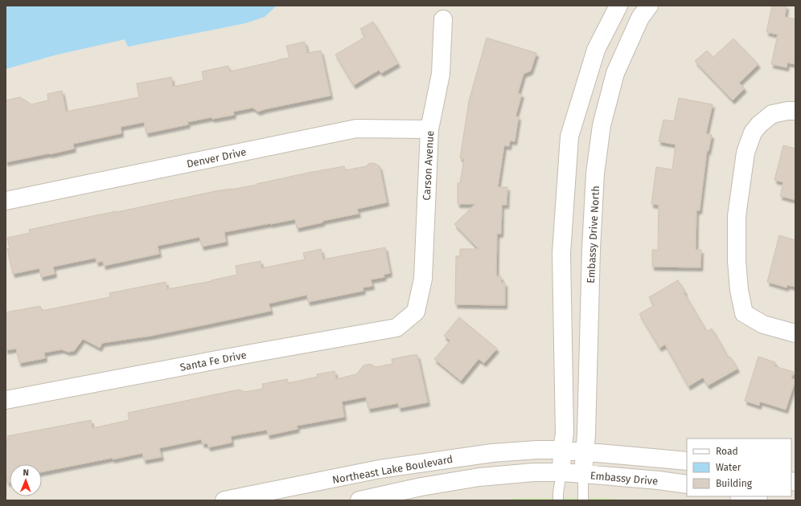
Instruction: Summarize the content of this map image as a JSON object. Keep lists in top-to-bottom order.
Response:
{
  "streets": {
    "street": [
      "Denver Drive",
      "Carson Avenue",
      "Embassy Drive North",
      "Santa Fe Drive",
      "Northeast Lake Boulevard",
      "Embassy Drive"
    ]
  },
  "crossings": [
    ["Denver Drive", "Carson Avenue"],
    ["Carson Avenue", "Santa Fe Drive"],
    ["Embassy Drive North", "Embassy Drive"]
  ],
  "legend": ["Road", "Water", "Building"],
  "north": "top"
}
